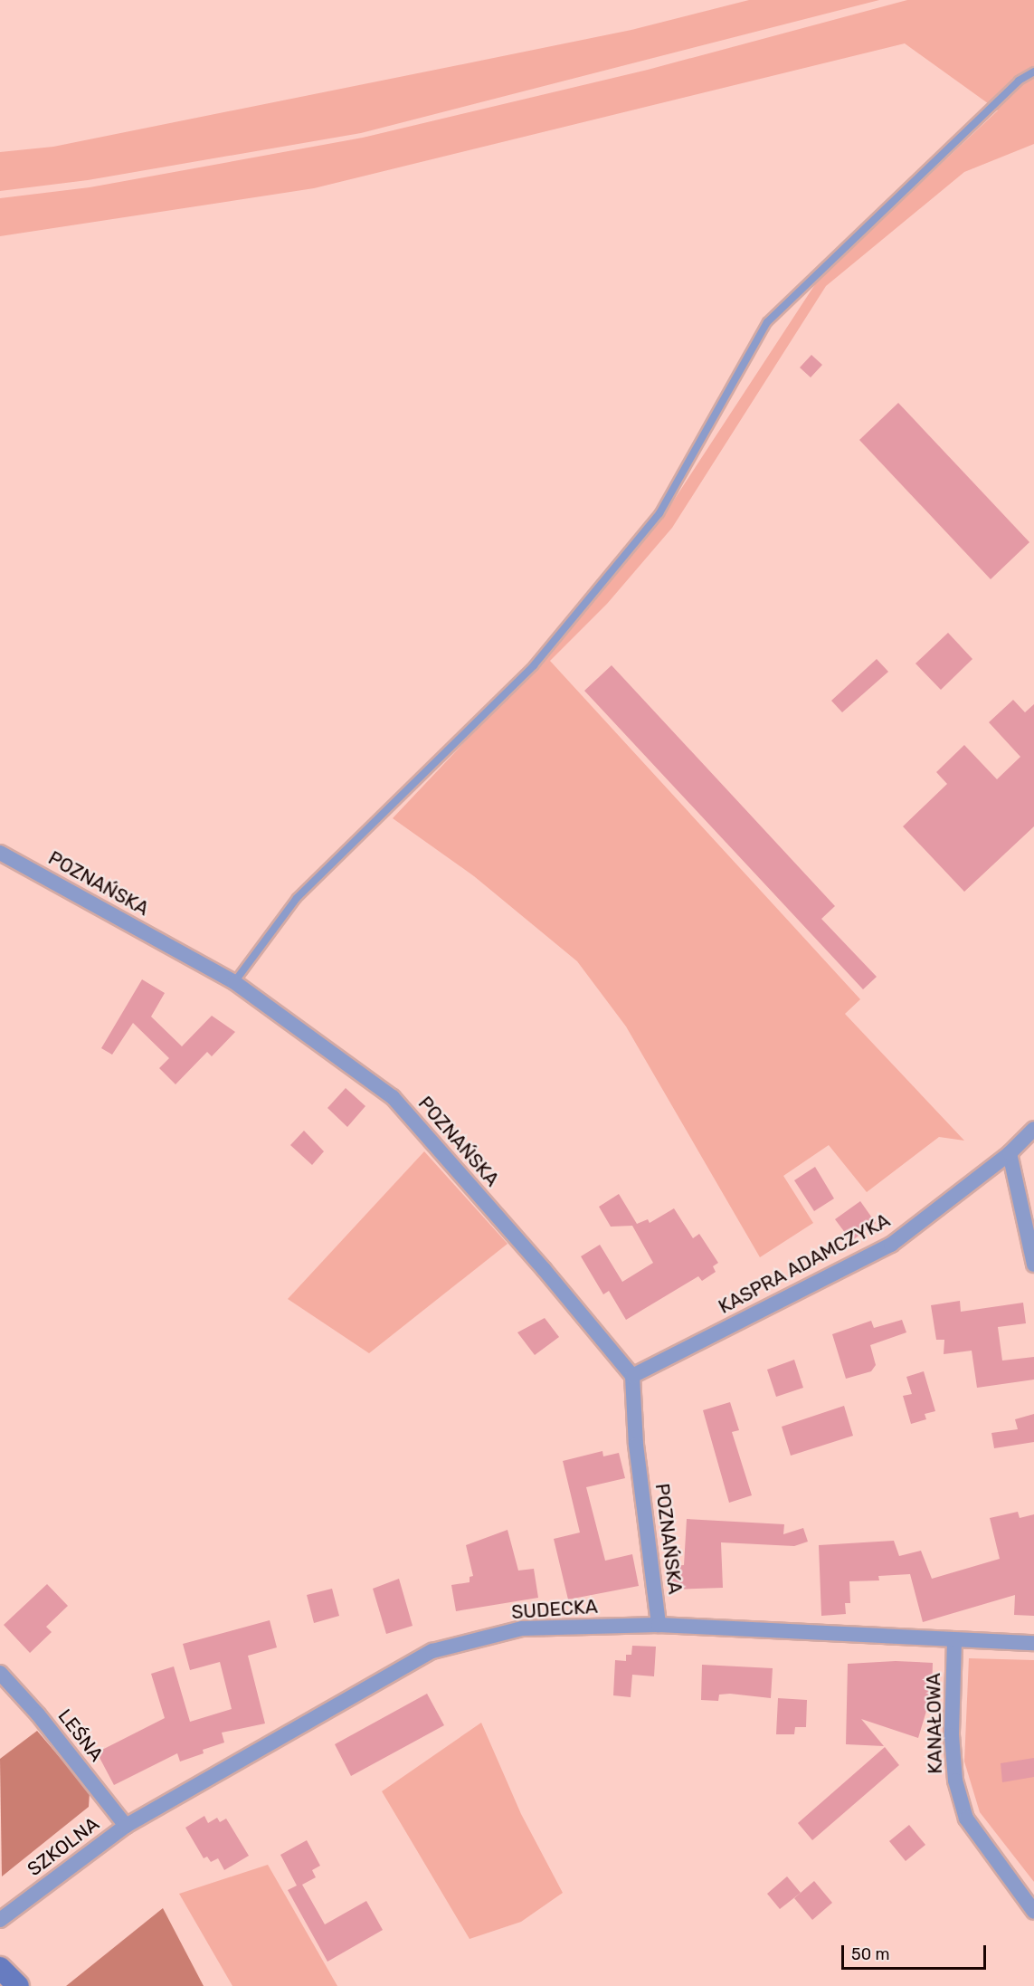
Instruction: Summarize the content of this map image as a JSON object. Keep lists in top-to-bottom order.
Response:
{
  "streets": {
    "street": [
      "POZNAŃSKA",
      "KASPRA ADAMCZYKA",
      "SUDECKA",
      "KANAŁOWA",
      "LEŚNA",
      "SZKOLNA"
    ]
  },
  "crossings": [
    ["POZNAŃSKA", "KASPRA ADAMCZYKA"],
    ["POZNAŃSKA", "SUDECKA"],
    ["SUDECKA", "KANAŁOWA"],
    ["SUDECKA", "LEŚNA"],
    ["SUDECKA", "SZKOLNA"],
    ["LEŚNA", "SZKOLNA"]
  ],
  "scale_bar": "50 m"
}
